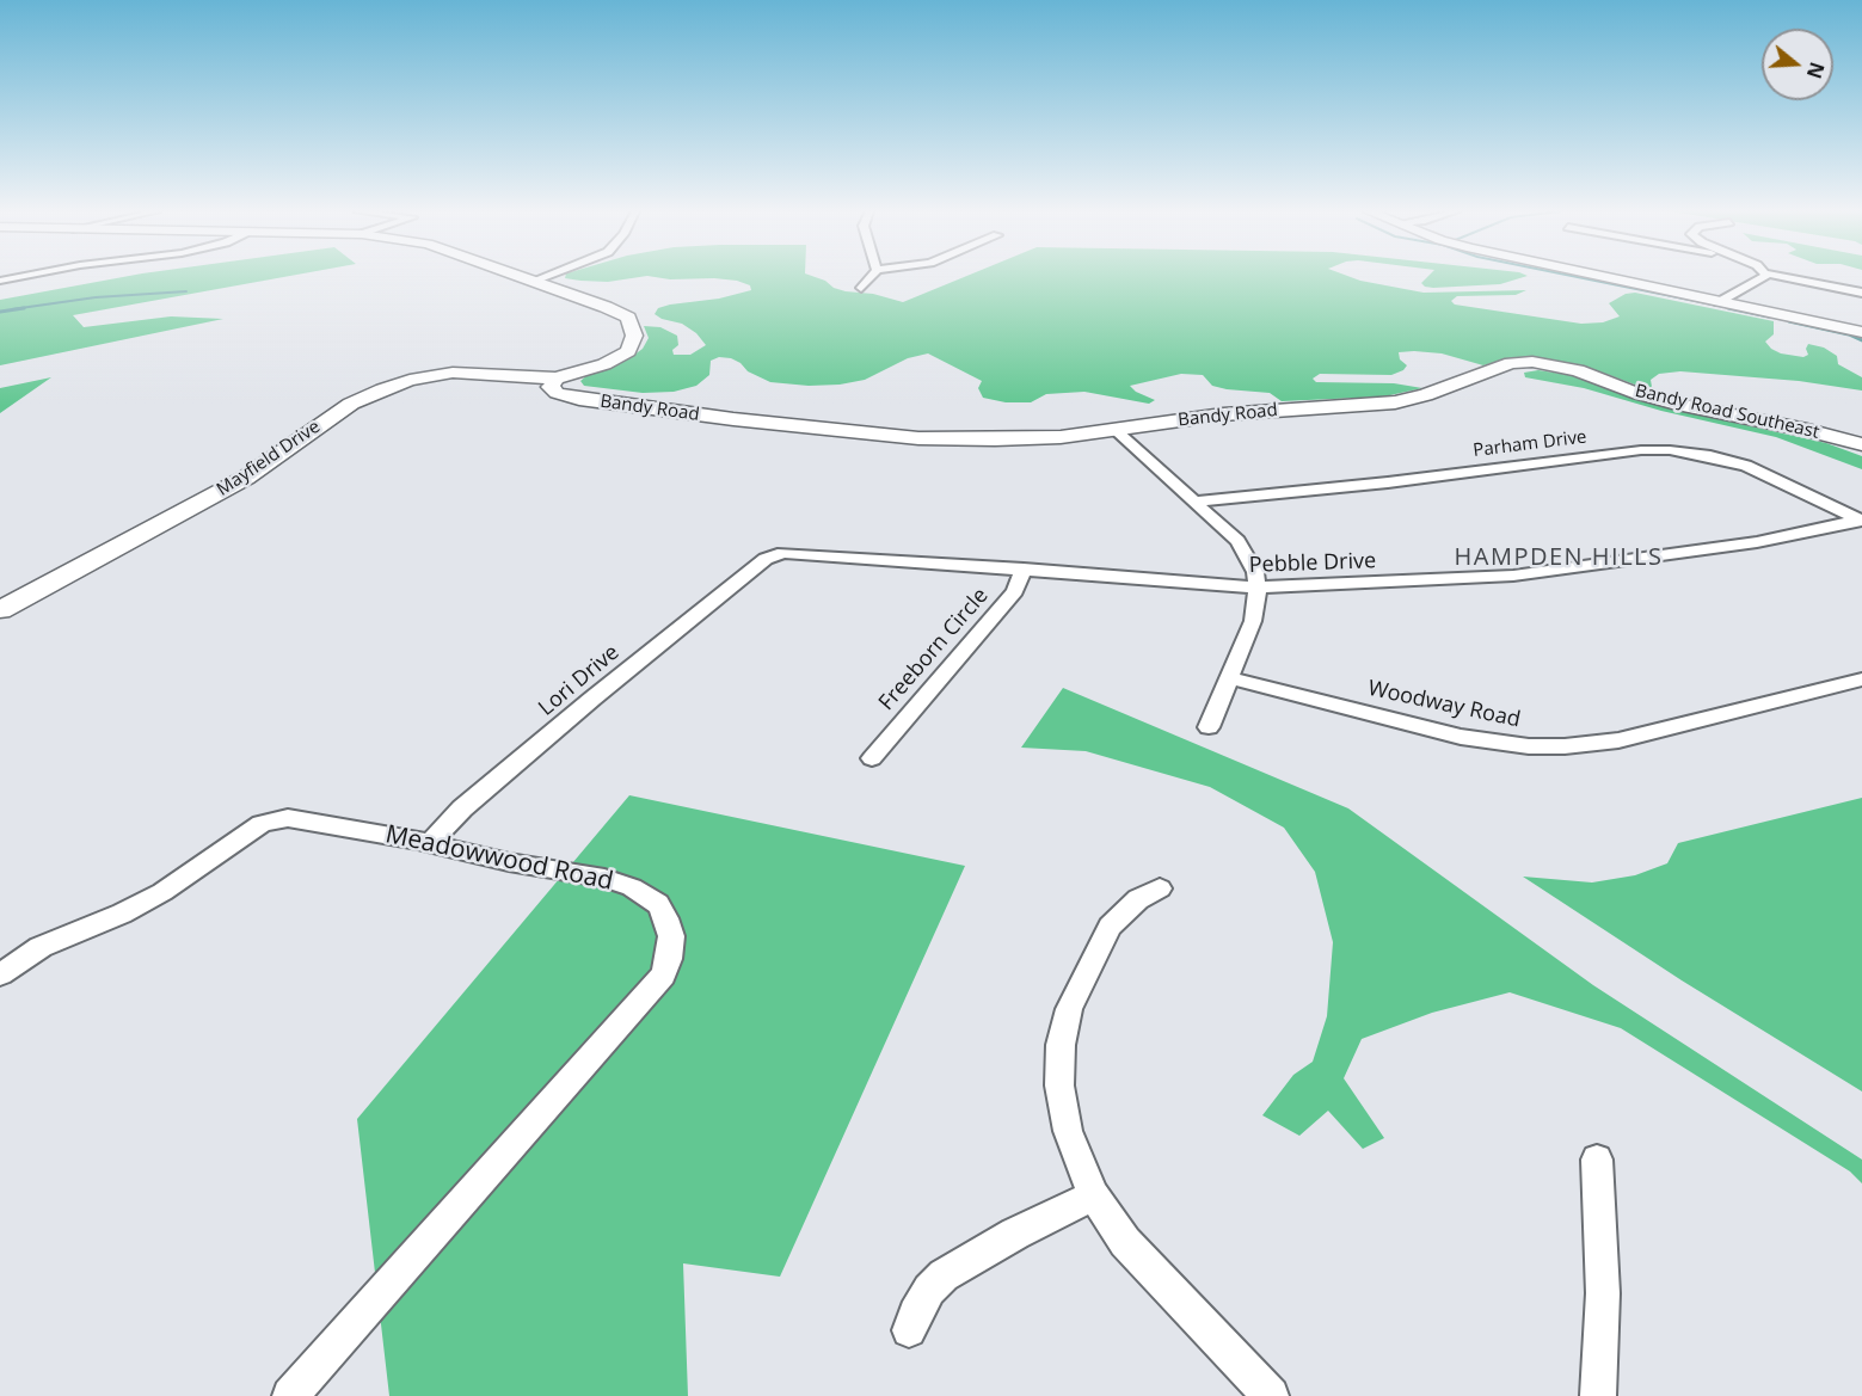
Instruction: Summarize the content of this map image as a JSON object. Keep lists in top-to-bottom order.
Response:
{
  "streets": {
    "street": [
      "Bandy Road",
      "Bandy Road Southeast",
      "Parham Drive",
      "Mayfield Drive",
      "Pebble Drive",
      "Freeborn Circle",
      "Lori Drive",
      "Woodway Road",
      "Meadowwood Road"
    ]
  },
  "crossings": [
    ["Bandy Road", "Bandy Road Southeast"],
    ["Bandy Road", "Mayfield Drive"],
    ["Parham Drive", "Pebble Drive"],
    ["Pebble Drive", "Freeborn Circle"],
    ["Pebble Drive", "Lori Drive"],
    ["Lori Drive", "Meadowwood Road"]
  ],
  "districts": ["HAMPDEN HILLS"],
  "north": "right"
}
